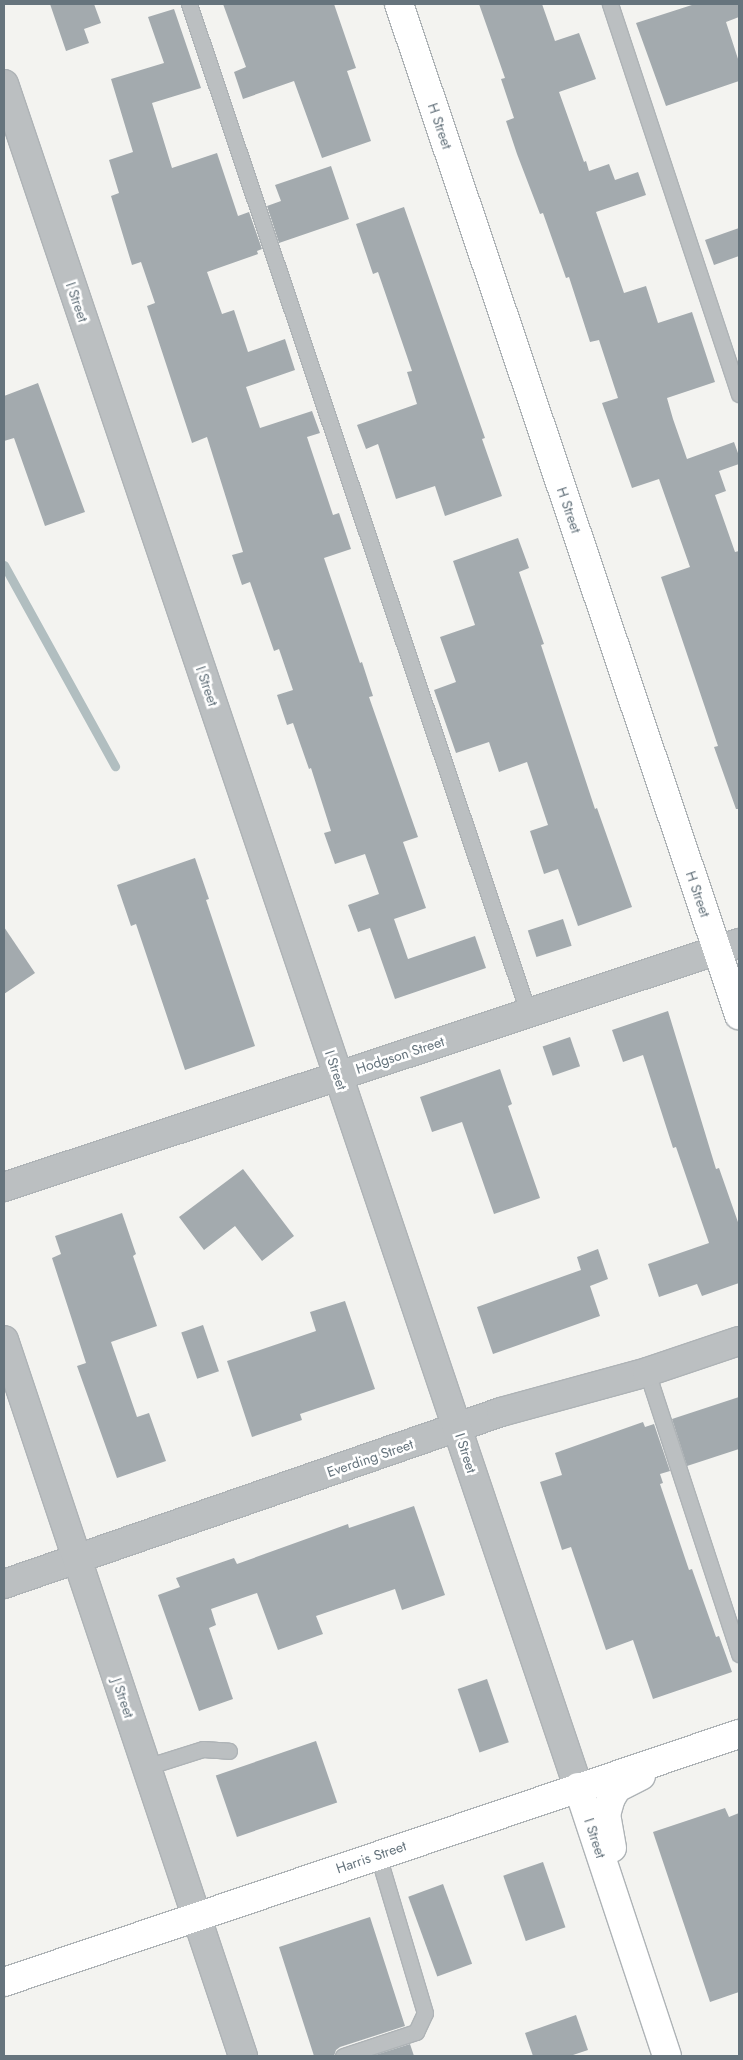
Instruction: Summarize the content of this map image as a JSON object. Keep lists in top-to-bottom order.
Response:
{
  "streets": {
    "main road": ["H Street", "I Street", "Harris Street"],
    "street": ["Hodgson Street", "Everding Street", "J Street"]
  },
  "crossings": [
    ["H Street", "Hodgson Street"],
    ["I Street", "Hodgson Street"],
    ["I Street", "Everding Street"],
    ["I Street", "Harris Street"],
    ["Everding Street", "J Street"],
    ["J Street", "Harris Street"]
  ]
}
